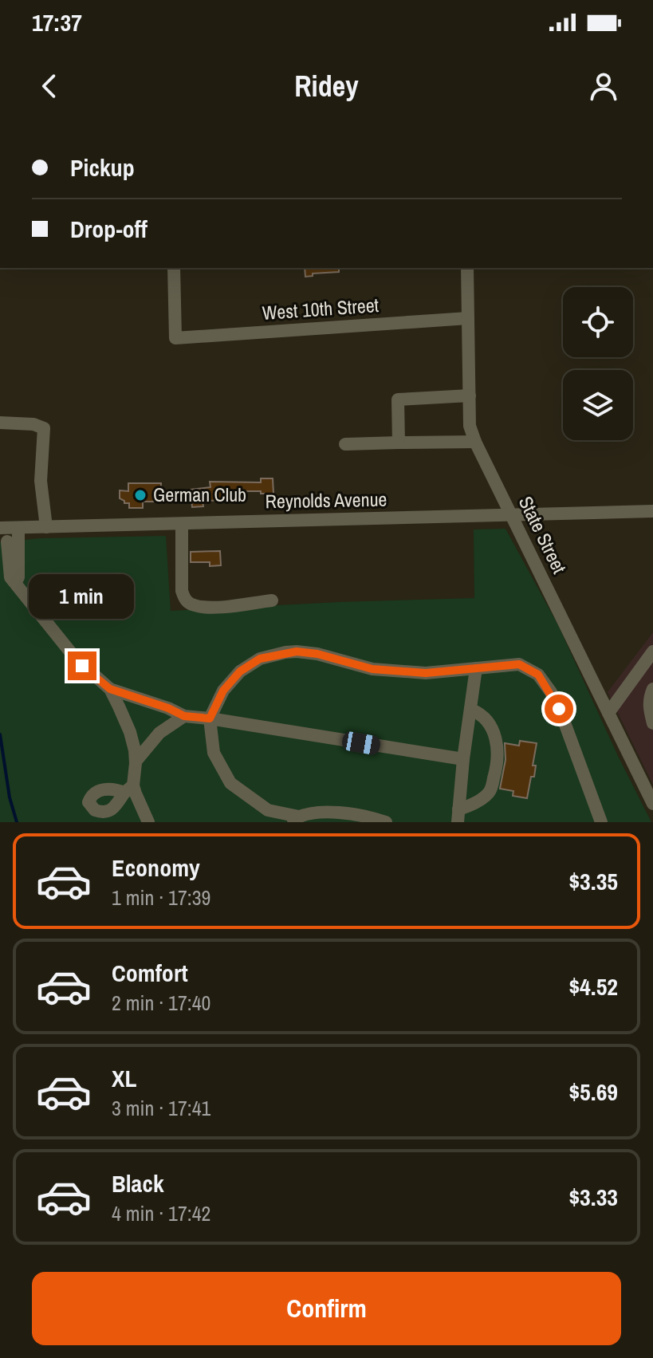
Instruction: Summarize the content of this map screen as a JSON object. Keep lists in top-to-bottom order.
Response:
{
  "streets": {
    "street": ["West 10th Street", "Reynolds Avenue", "State Street"]
  },
  "crossings": [
    ["West 10th Street", "State Street"],
    ["Reynolds Avenue", "State Street"]
  ],
  "places": ["German Club"],
  "page": {
    "status": "17:37",
    "header": "Ridey",
    "banner": ["Pickup", "Drop-off"],
    "bubble": "1 min",
    "list": [
      {
        "name": "Economy",
        "note": "1 min · 17:39",
        "value": "$3.35"
      },
      {
        "name": "Comfort",
        "note": "2 min · 17:40",
        "value": "$4.52"
      },
      {
        "name": "XL",
        "note": "3 min · 17:41",
        "value": "$5.69"
      },
      {
        "name": "Black",
        "note": "4 min · 17:42",
        "value": "$3.33"
      }
    ],
    "buttons": "Confirm"
  }
}
